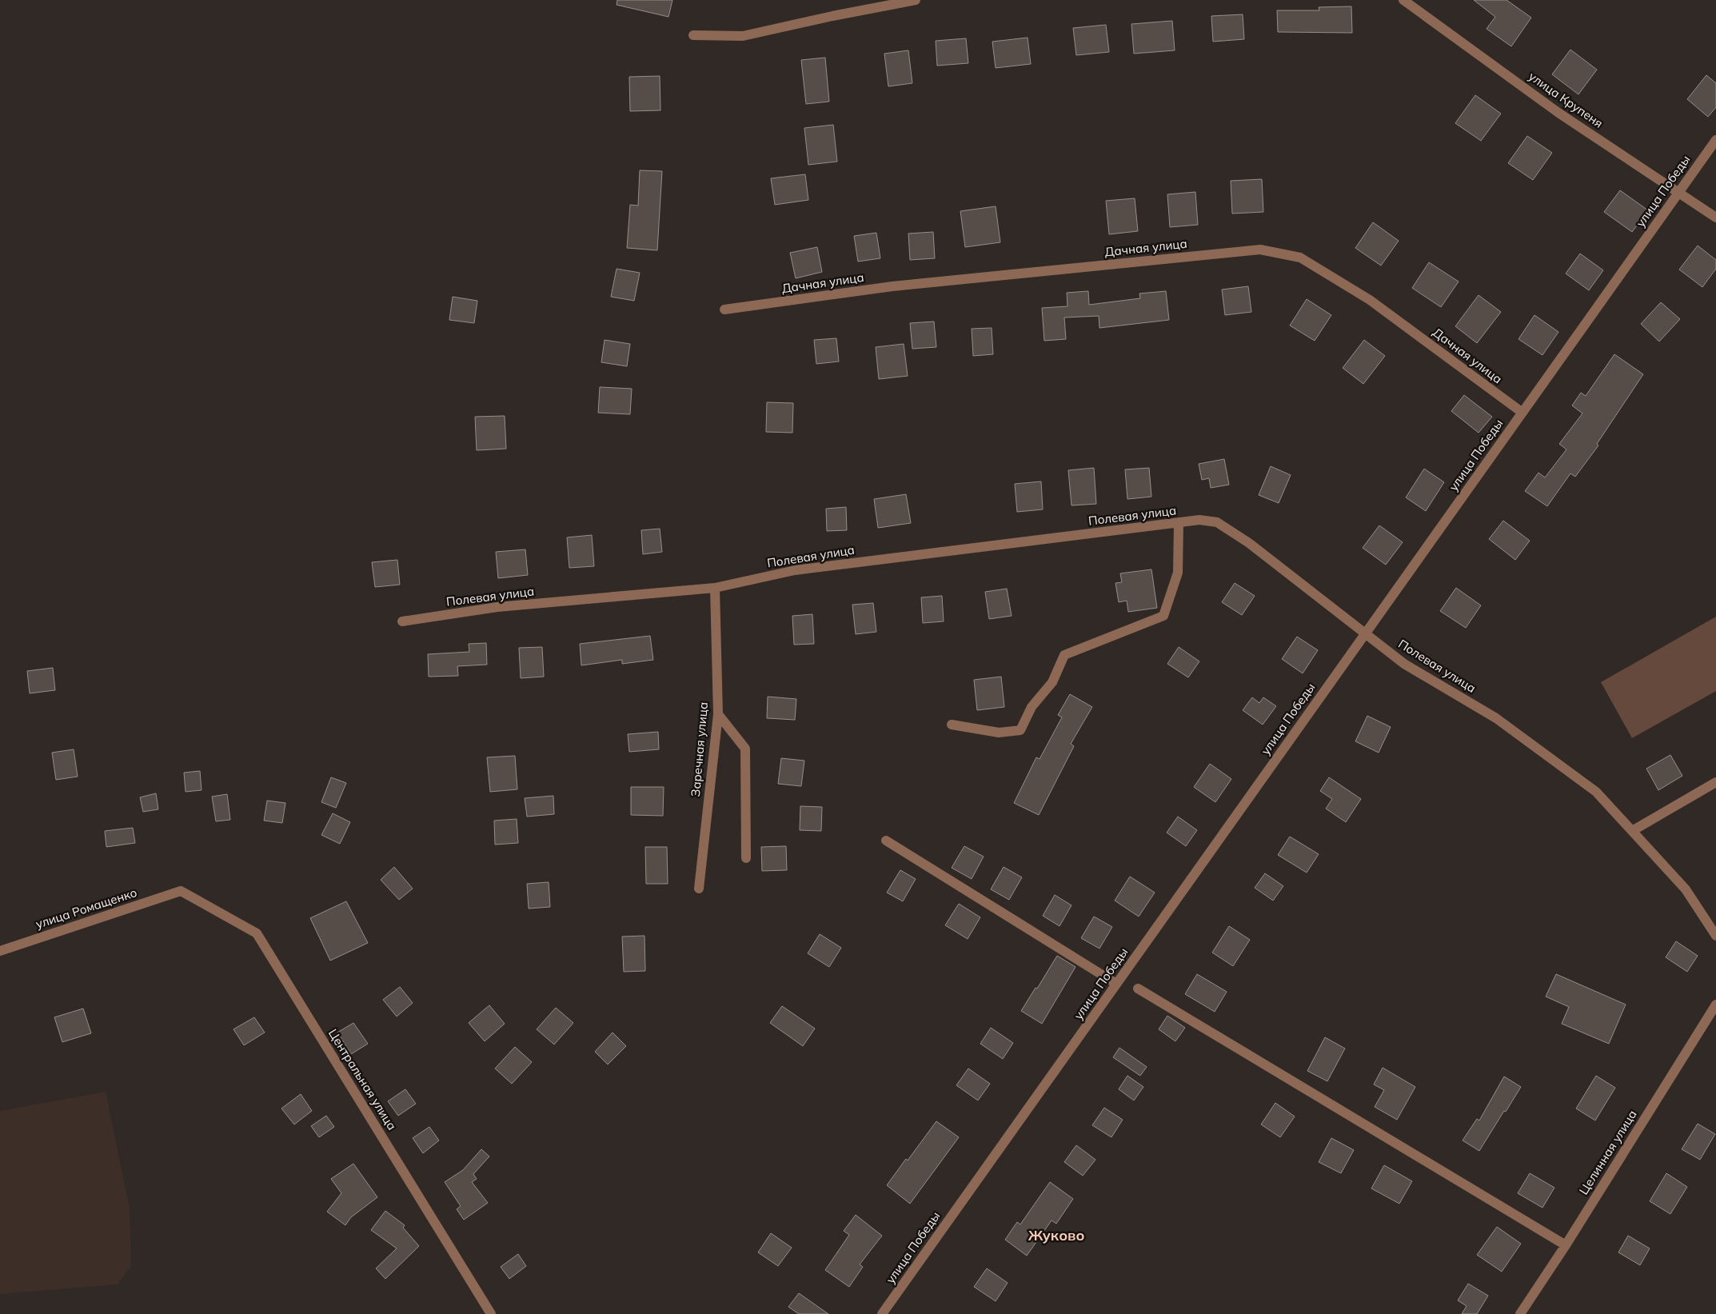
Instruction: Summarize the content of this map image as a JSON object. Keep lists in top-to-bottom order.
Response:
{
  "streets": {
    "street": [
      "улица Крупеня",
      "улица Победы",
      "Дачная улица",
      "Полевая улица",
      "Заречная улица",
      "улица Ромащенко",
      "Центральная улица",
      "Целинная улица"
    ]
  },
  "crossings": [
    ["улица Крупеня", "улица Победы"],
    ["улица Победы", "Дачная улица"],
    ["улица Победы", "Полевая улица"],
    ["Полевая улица", "Заречная улица"],
    ["улица Ромащенко", "Центральная улица"]
  ],
  "districts": ["Жуково"]
}
